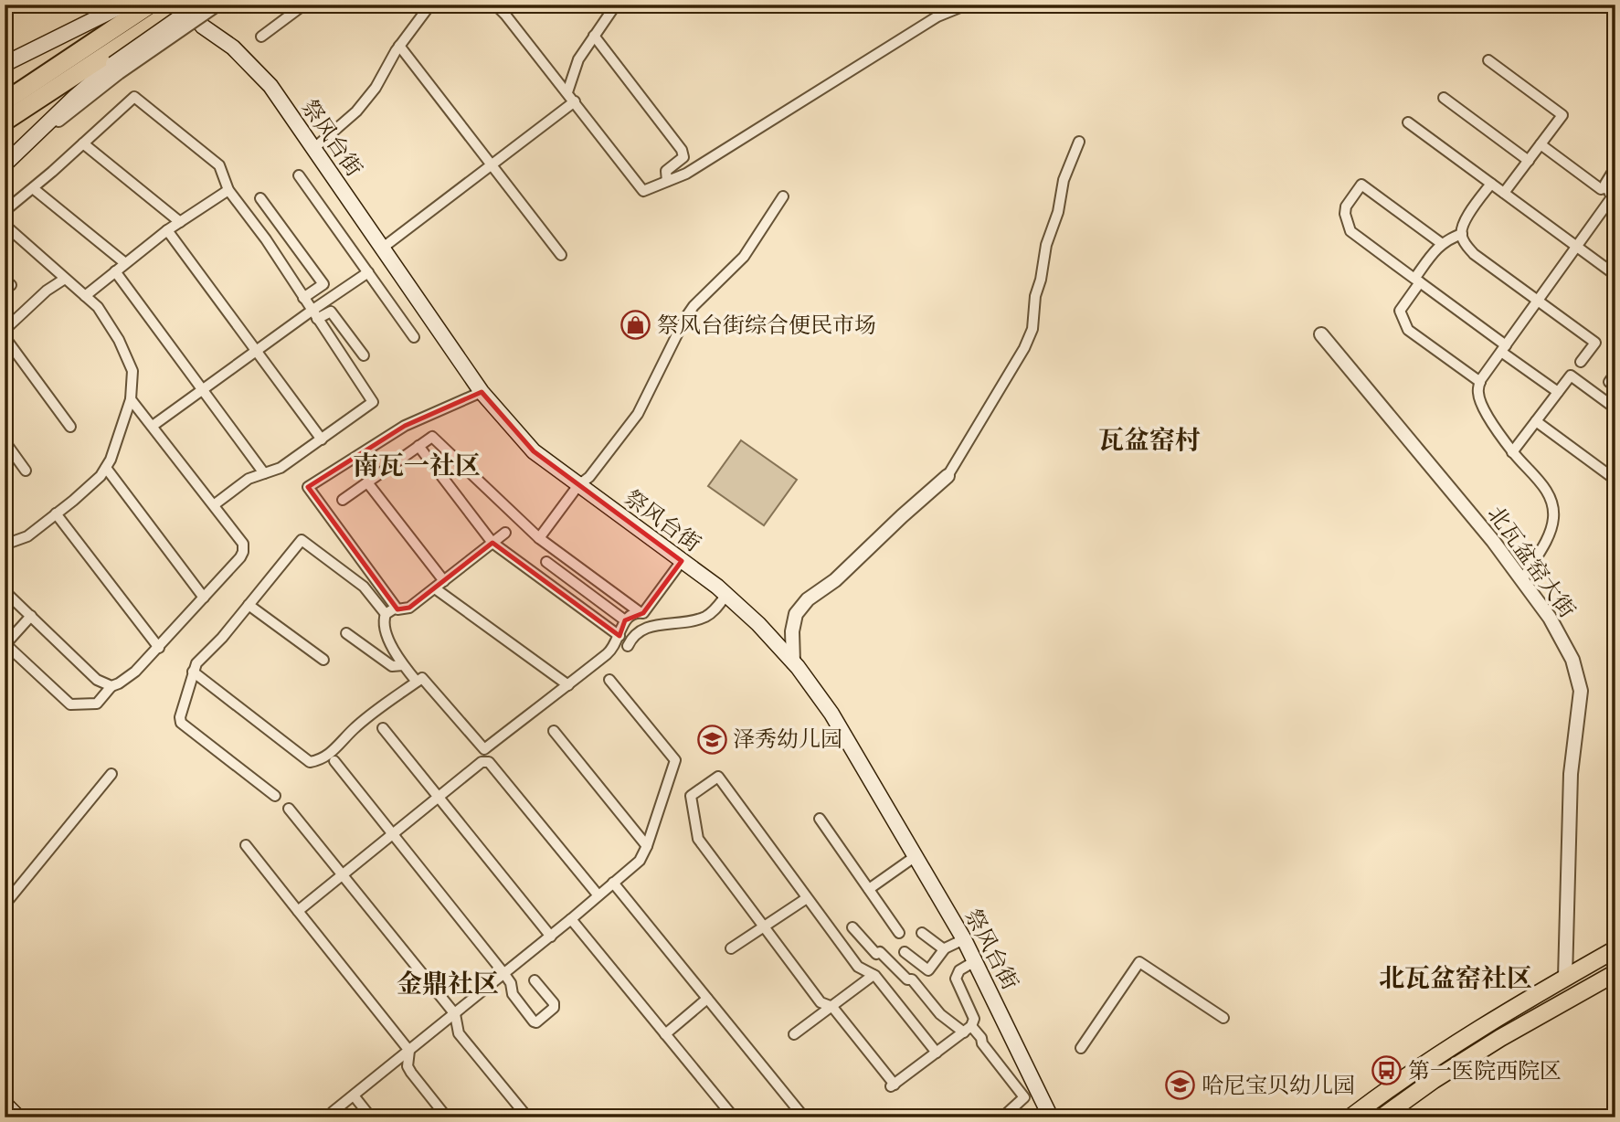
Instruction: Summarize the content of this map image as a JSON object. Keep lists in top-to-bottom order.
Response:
{
  "streets": {
    "main road": ["祭风台街"],
    "street": ["北瓦盆窑大街"]
  },
  "districts": [
    "瓦盆窑村",
    "南瓦一社区",
    "北瓦盆窑社区",
    "金鼎社区"
  ],
  "places": {
    "shop": ["祭风台街综合便民市场"],
    "school or university": ["泽秀幼儿园", "哈尼宝贝幼儿园"],
    "bus stop": ["第一医院西院区"]
  }
}
